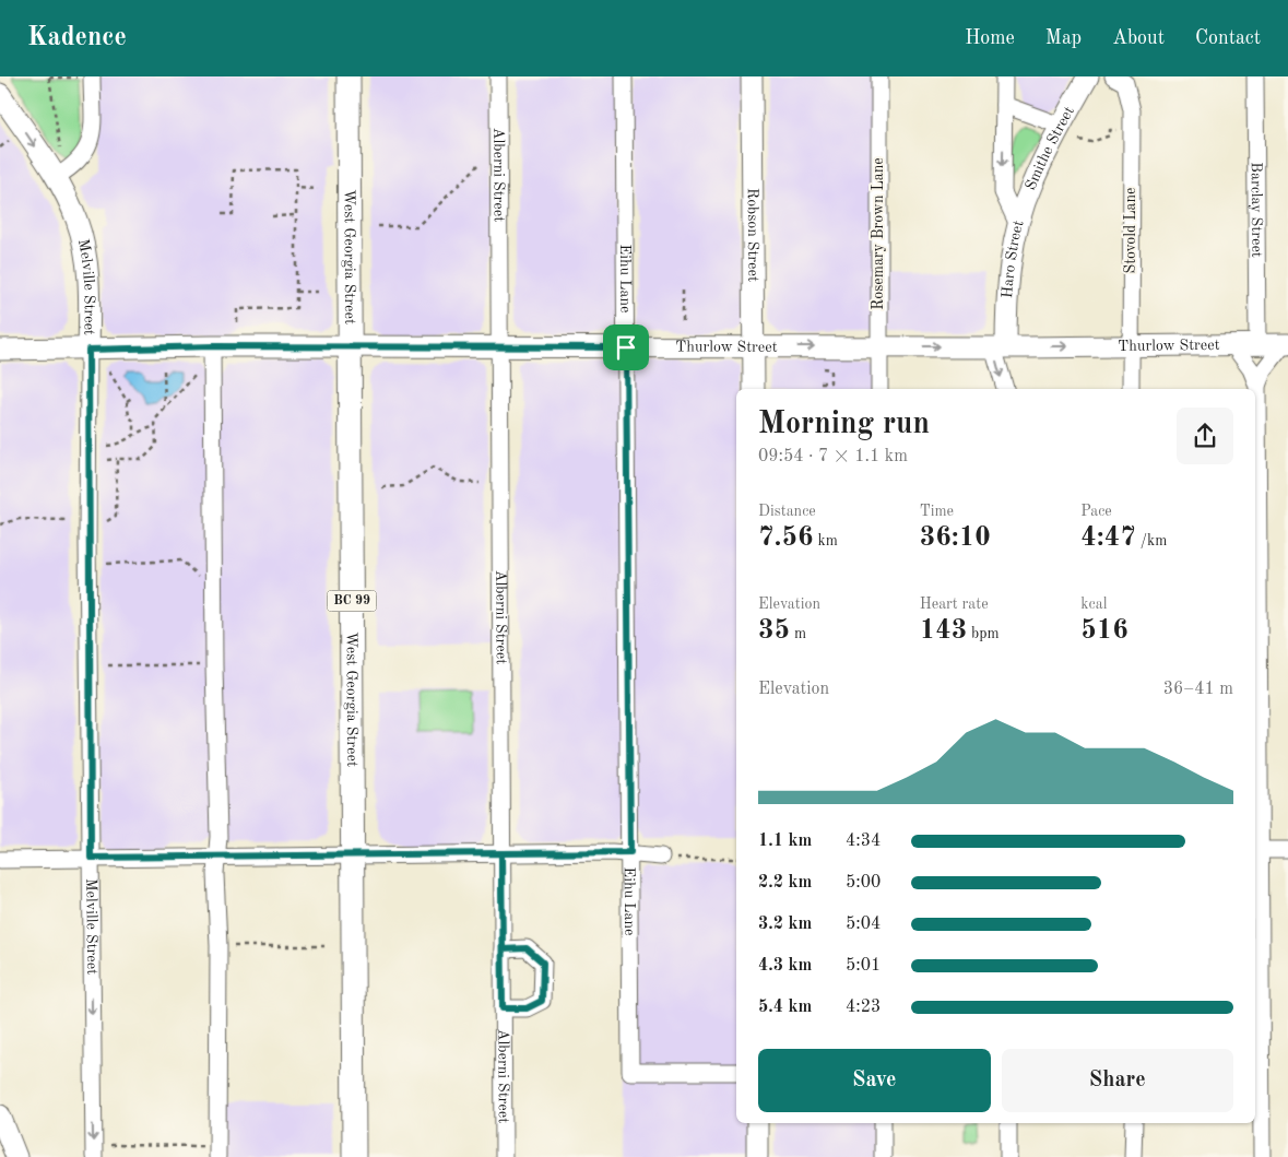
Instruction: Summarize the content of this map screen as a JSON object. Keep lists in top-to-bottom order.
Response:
{
  "streets": {
    "highway": ["West Georgia Street", "BC 99"],
    "main road": [
      "Smithe Street",
      "Robson Street",
      "Haro Street",
      "Melville Street",
      "Thurlow Street"
    ],
    "street": [
      "Alberni Street",
      "Barclay Street",
      "Stovold Lane",
      "Rosemary Brown Lane",
      "Eihu Lane"
    ]
  },
  "crossings": [
    ["Smithe Street", "Haro Street"],
    ["Alberni Street", "Thurlow Street"],
    ["Barclay Street", "Thurlow Street"],
    ["Stovold Lane", "Thurlow Street"],
    ["Robson Street", "Thurlow Street"],
    ["Rosemary Brown Lane", "Thurlow Street"],
    ["West Georgia Street", "Thurlow Street"],
    ["Haro Street", "Thurlow Street"],
    ["Eihu Lane", "Thurlow Street"],
    ["Melville Street", "Thurlow Street"]
  ],
  "one_way": ["Haro Street", "Melville Street"],
  "page": {
    "header": "Kadence",
    "nav": [
      "Home",
      "Map",
      "About",
      "Contact"
    ],
    "heading": ["Morning run", "09:54 · 7 × 1.1 km"],
    "stats": [
      ["Distance", "7.56 km"],
      ["Time", "36:10"],
      ["Pace", "4:47 /km"],
      ["Elevation", "35 m"],
      ["Heart rate", "143 bpm"],
      ["kcal", "516"]
    ],
    "chart": ["Elevation", "36–41 m"],
    "list": [
      {
        "name": "1.1 km",
        "note": "4:34"
      },
      {
        "name": "2.2 km",
        "note": "5:00"
      },
      {
        "name": "3.2 km",
        "note": "5:04"
      },
      {
        "name": "4.3 km",
        "note": "5:01"
      },
      {
        "name": "5.4 km",
        "note": "4:23"
      }
    ],
    "buttons": ["Save", "Share"]
  }
}
